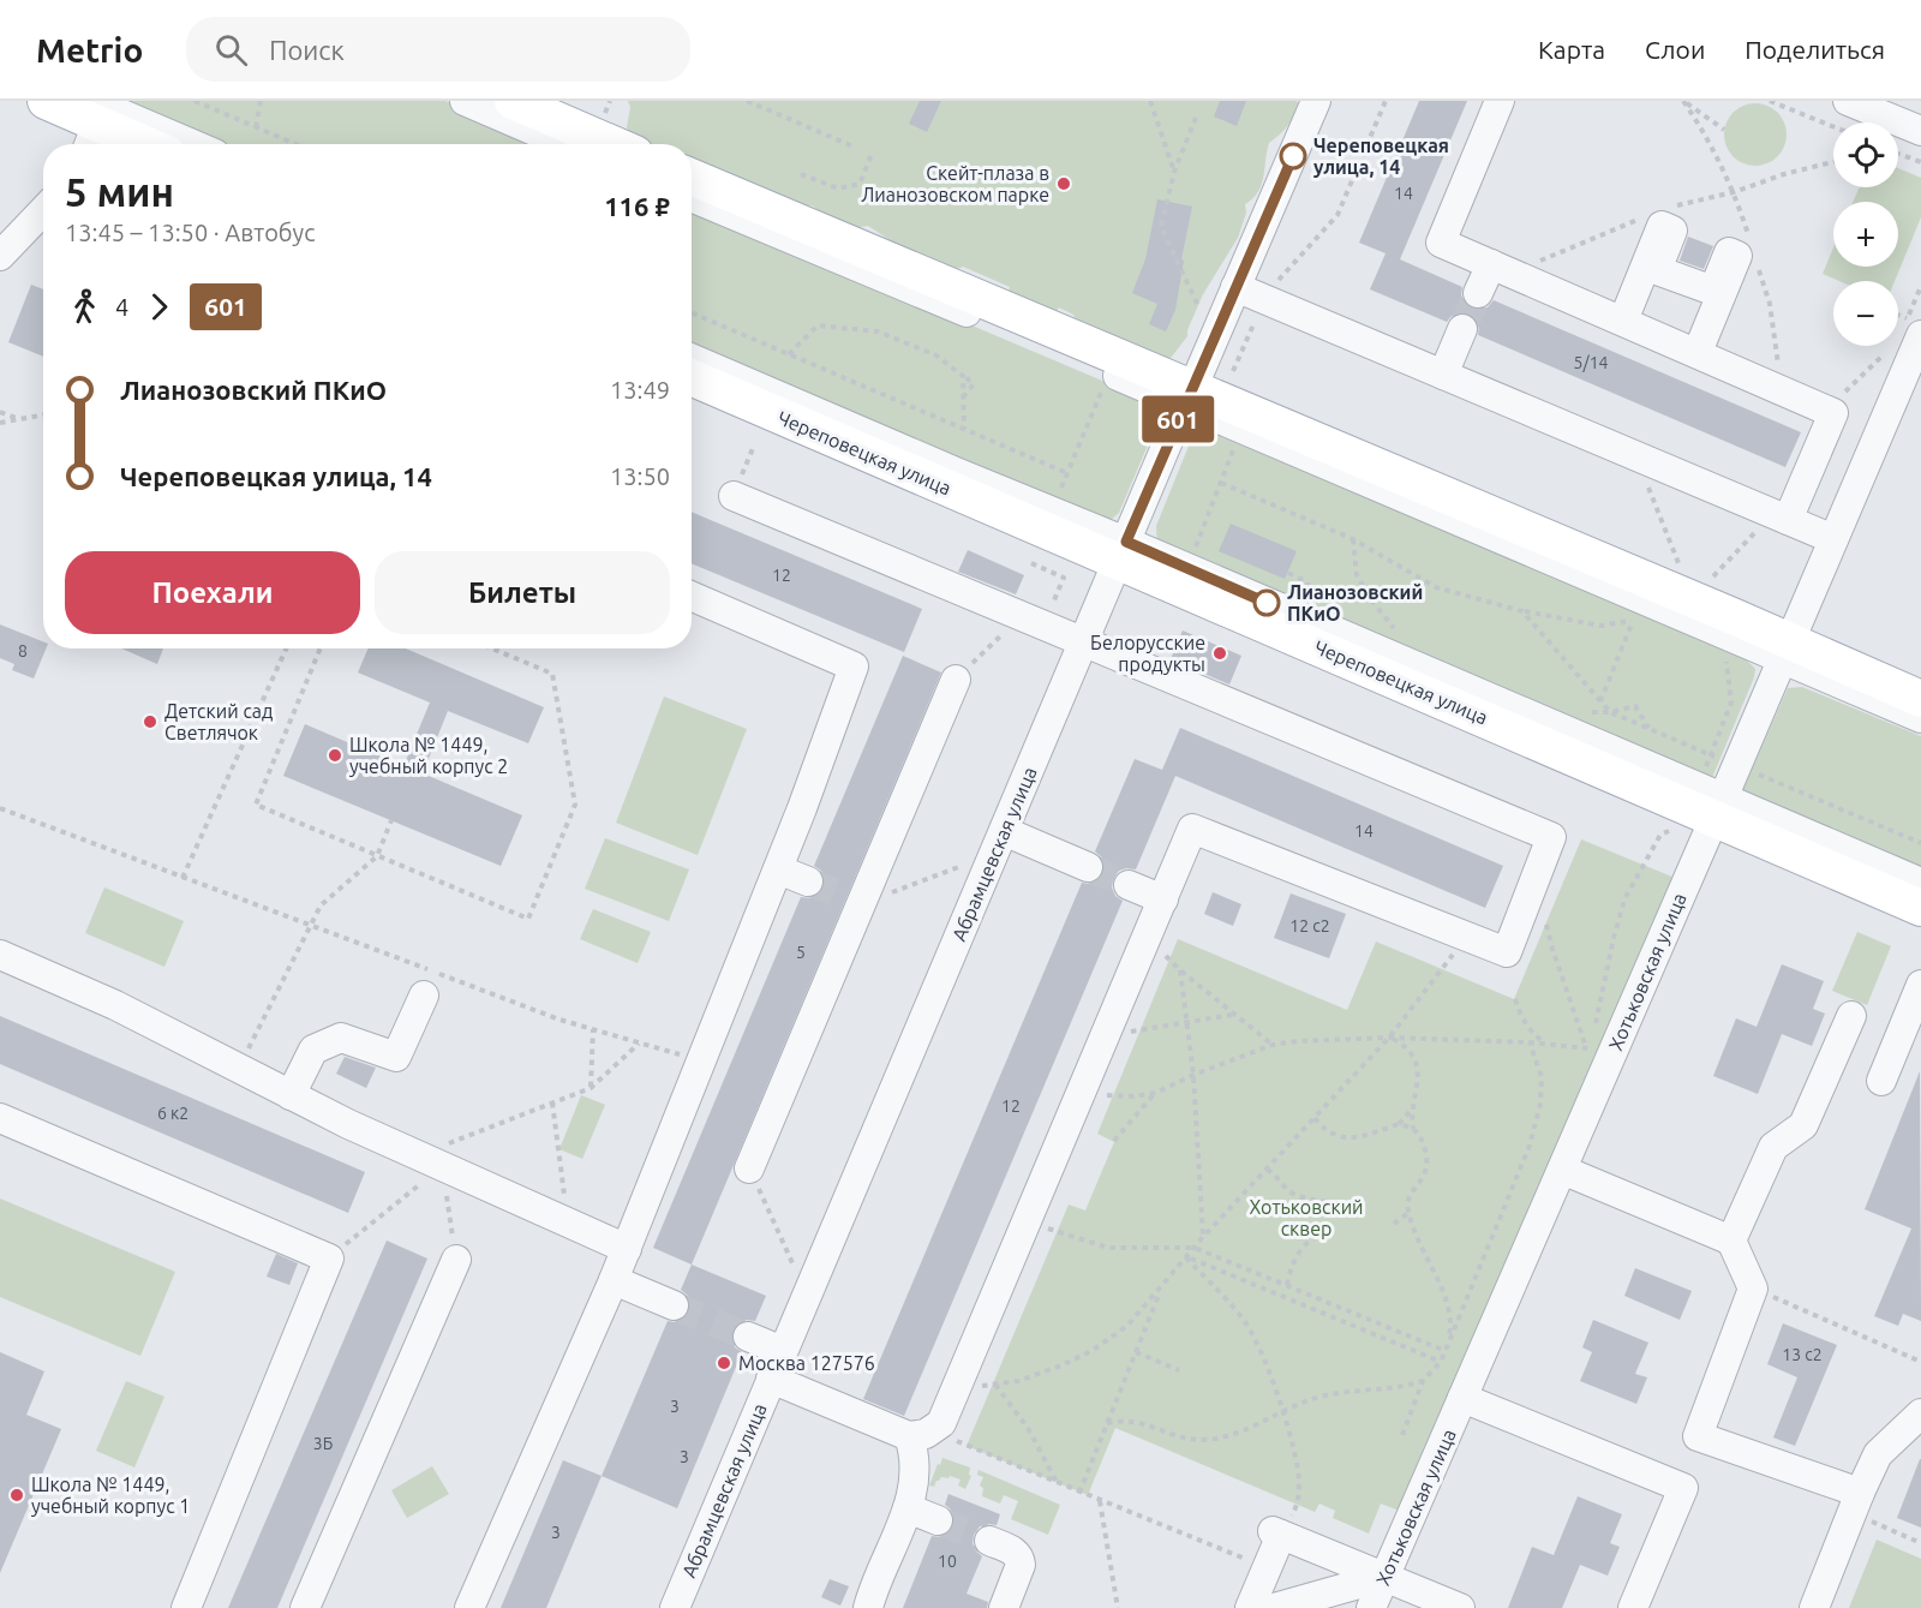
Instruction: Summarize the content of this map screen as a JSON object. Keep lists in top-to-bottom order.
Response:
{
  "streets": {
    "main road": ["Череповецкая улица"],
    "street": ["Абрамцевская улица", "Хотьковская улица"]
  },
  "crossings": [
    ["Череповецкая улица", "Абрамцевская улица"],
    ["Череповецкая улица", "Хотьковская улица"]
  ],
  "parks": ["Хотьковский сквер"],
  "places": [
    "Череповецкая улица, 14",
    "Скейт-плаза в Лианозовском парке",
    "Лианозовский ПКиО",
    "Белорусские продукты",
    "Детский сад Светлячок",
    "Школа № 1449, учебный корпус 2",
    "Москва 127576",
    "Школа № 1449, учебный корпус 1"
  ],
  "lines": ["bus line 601"],
  "house_numbers": [
    "14",
    "5/14",
    "12",
    "8",
    "14",
    "12 с2",
    "5",
    "12",
    "6 к2",
    "13 с2",
    "3",
    "3Б",
    "3",
    "3",
    "10"
  ],
  "page": {
    "header": "Metrio",
    "search": "Поиск",
    "nav": ["Карта", "Слои", "Поделиться"],
    "on_map": "601",
    "map_buttons": ["+", "−"],
    "heading": ["5 мин", "13:45 – 13:50 · Автобус", "116 ₽"],
    "legs": ["4", "601"],
    "list": [
      {
        "name": "Лианозовский ПКиО",
        "value": "13:49"
      },
      {
        "name": "Череповецкая улица, 14",
        "value": "13:50"
      }
    ],
    "buttons": ["Поехали", "Билеты"]
  }
}
